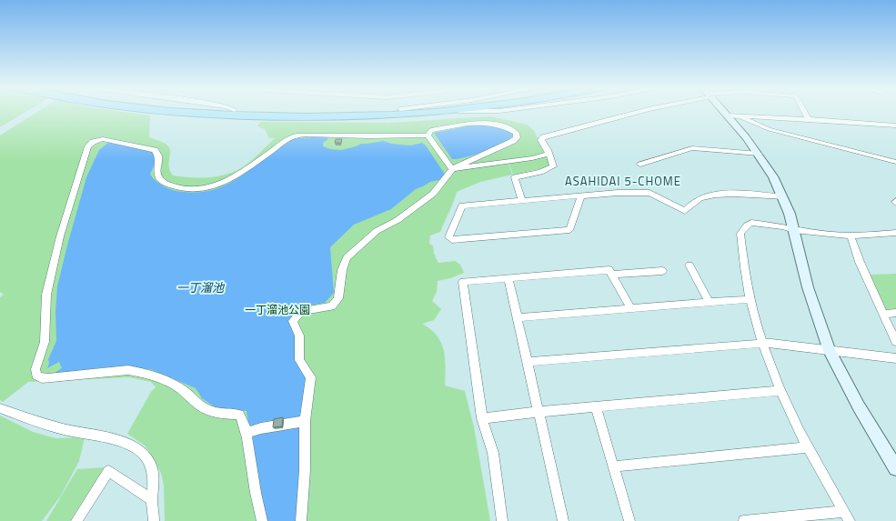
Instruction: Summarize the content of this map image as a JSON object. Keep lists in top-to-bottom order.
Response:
{
  "districts": ["ASAHIDAI 5-CHOME"],
  "water": ["一丁溜池"],
  "parks": ["一丁溜池公園"]
}
